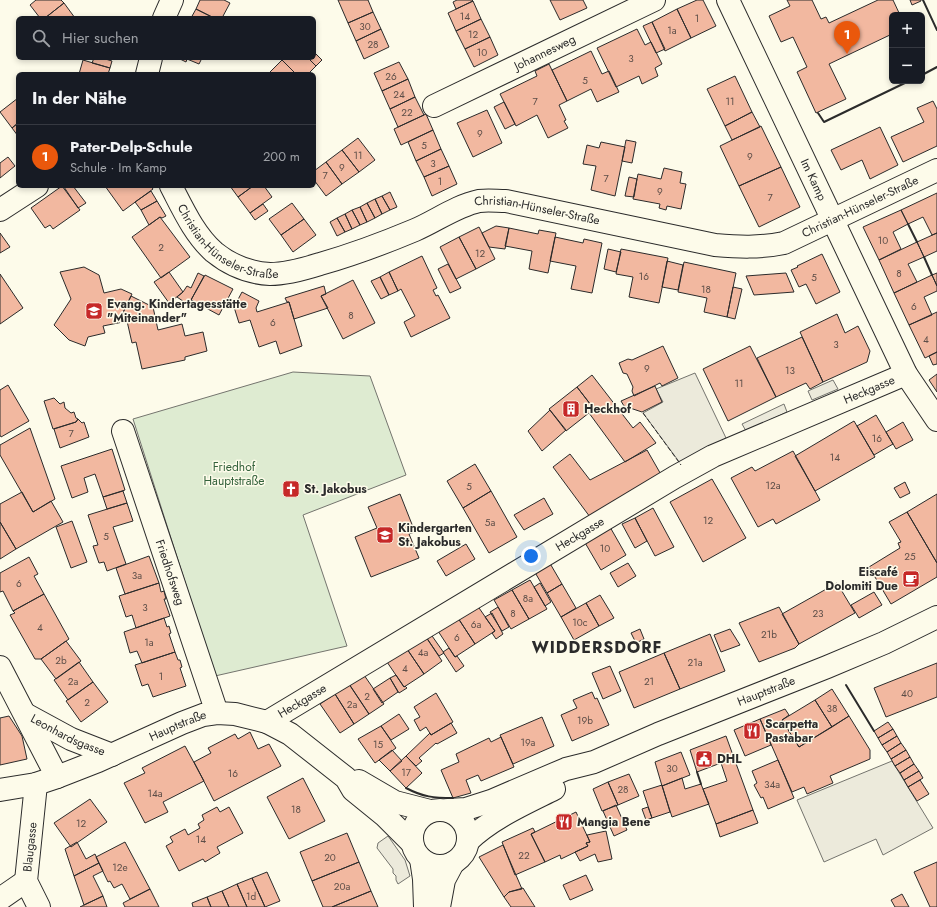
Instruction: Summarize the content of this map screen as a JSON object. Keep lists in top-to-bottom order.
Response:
{
  "streets": {
    "street": [
      "Johannesweg",
      "Im Kamp",
      "Christian-Hünseler-Straße",
      "Heckgasse",
      "Friedhofsweg",
      "Hauptstraße",
      "Leonhardsgasse",
      "Blaugasse"
    ]
  },
  "crossings": [
    ["Im Kamp", "Christian-Hünseler-Straße"],
    ["Im Kamp", "Heckgasse"],
    ["Heckgasse", "Hauptstraße"],
    ["Friedhofsweg", "Hauptstraße"],
    ["Hauptstraße", "Leonhardsgasse"],
    ["Hauptstraße", "Blaugasse"]
  ],
  "districts": ["WIDDERSDORF"],
  "parks": ["Friedhof Hauptstraße"],
  "places": {
    "school or university": ["Evang. Kindertagesstätte \"Miteinander\"", "Kindergarten St. Jakobus"],
    "building": ["Heckhof"],
    "church": ["St. Jakobus"],
    "cafe": ["Eiscafé Dolomiti Due"],
    "restaurant": ["Scarpetta Pastabar", "Mangia Bene"],
    "public building": ["DHL"]
  },
  "house_numbers": [
    "14",
    "1",
    "30",
    "1a",
    "12",
    "28",
    "10",
    "3",
    "26",
    "5",
    "24",
    "7",
    "11",
    "22",
    "9",
    "5",
    "11",
    "9",
    "3",
    "9",
    "7",
    "7",
    "1",
    "9",
    "7",
    "10",
    "2",
    "12",
    "8",
    "16",
    "5",
    "18",
    "6",
    "8",
    "6",
    "4",
    "3",
    "9",
    "13",
    "11",
    "7",
    "16",
    "14",
    "12a",
    "5",
    "12",
    "5a",
    "5",
    "10",
    "25",
    "3a",
    "6",
    "8a",
    "3",
    "8",
    "23",
    "10c",
    "6a",
    "4",
    "21b",
    "6",
    "1a",
    "4a",
    "2b",
    "21a",
    "4",
    "1",
    "2a",
    "21",
    "40",
    "2",
    "2",
    "2a",
    "38",
    "19b",
    "19a",
    "15",
    "30",
    "17",
    "16",
    "34a",
    "28",
    "14a",
    "18",
    "12",
    "14",
    "22",
    "20",
    "12e",
    "20a",
    "1d"
  ],
  "page": {
    "map_buttons": ["+", "−"],
    "search": "Hier suchen",
    "pins": "1",
    "heading": "In der Nähe",
    "list": [
      {
        "mark": "1",
        "name": "Pater-Delp-Schule",
        "note": "Schule · Im Kamp",
        "value": "200 m"
      }
    ]
  }
}
